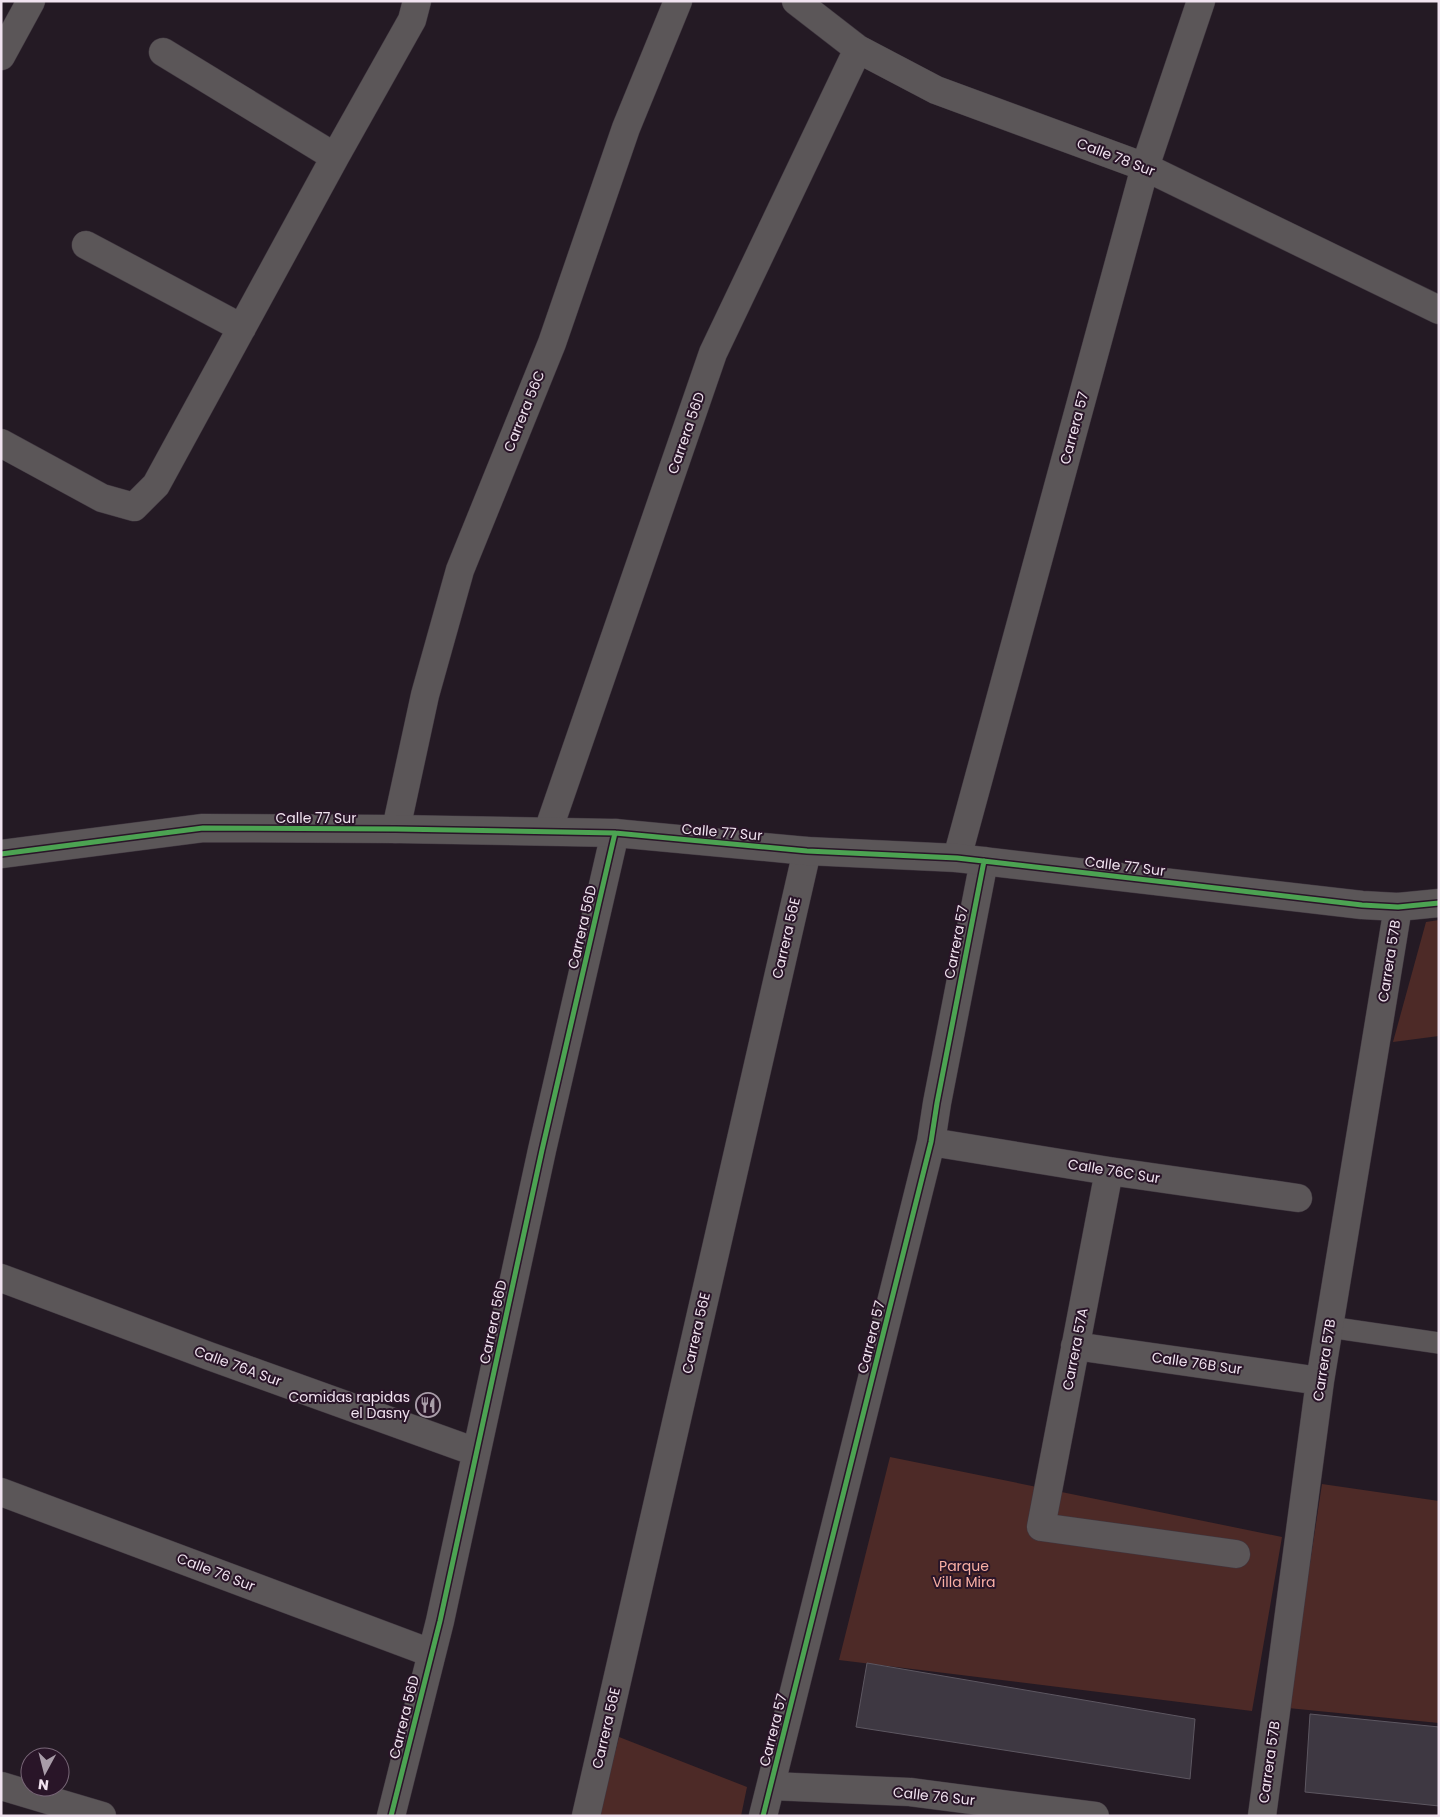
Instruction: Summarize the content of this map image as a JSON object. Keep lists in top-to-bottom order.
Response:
{
  "streets": {
    "street": [
      "Calle 78 Sur",
      "Carrera 56C",
      "Carrera 57",
      "Carrera 56D",
      "Calle 77 Sur",
      "Carrera 56E",
      "Carrera 57B",
      "Calle 76C Sur",
      "Carrera 57A",
      "Calle 76B Sur",
      "Calle 76A Sur",
      "Calle 76 Sur"
    ]
  },
  "crossings": [
    ["Calle 78 Sur", "Carrera 57"],
    ["Calle 78 Sur", "Carrera 56D"],
    ["Carrera 56C", "Calle 77 Sur"],
    ["Carrera 57", "Calle 77 Sur"],
    ["Carrera 57", "Calle 76C Sur"],
    ["Carrera 57", "Calle 76 Sur"],
    ["Carrera 56D", "Calle 77 Sur"],
    ["Carrera 56D", "Calle 76A Sur"],
    ["Carrera 56D", "Calle 76 Sur"],
    ["Calle 77 Sur", "Carrera 56E"],
    ["Calle 77 Sur", "Carrera 57B"],
    ["Carrera 57B", "Calle 76B Sur"],
    ["Calle 76C Sur", "Carrera 57A"],
    ["Carrera 57A", "Calle 76B Sur"]
  ],
  "parks": ["Parque Villa Mira"],
  "places": {
    "restaurant": ["Comidas rapidas el Dasny"]
  },
  "north": "bottom"
}
